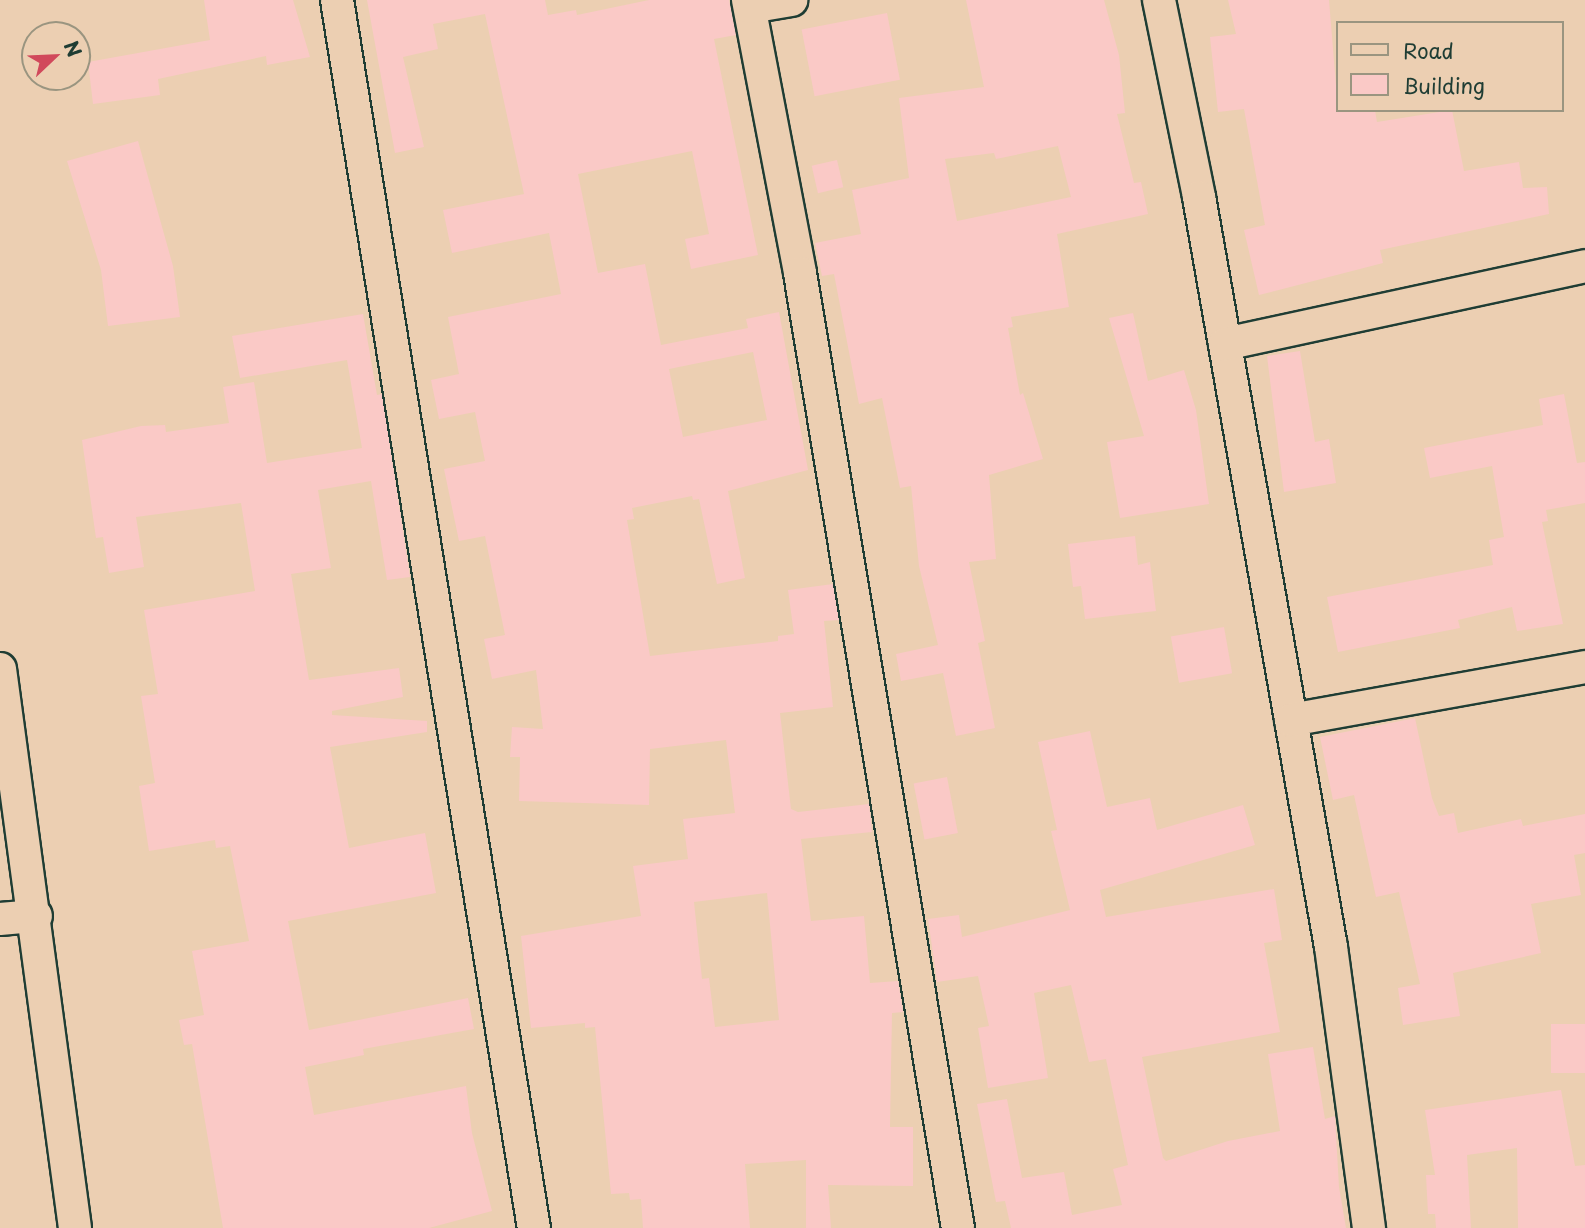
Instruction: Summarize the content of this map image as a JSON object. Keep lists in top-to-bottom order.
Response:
{
  "legend": ["Road", "Building"],
  "north": "top right"
}
